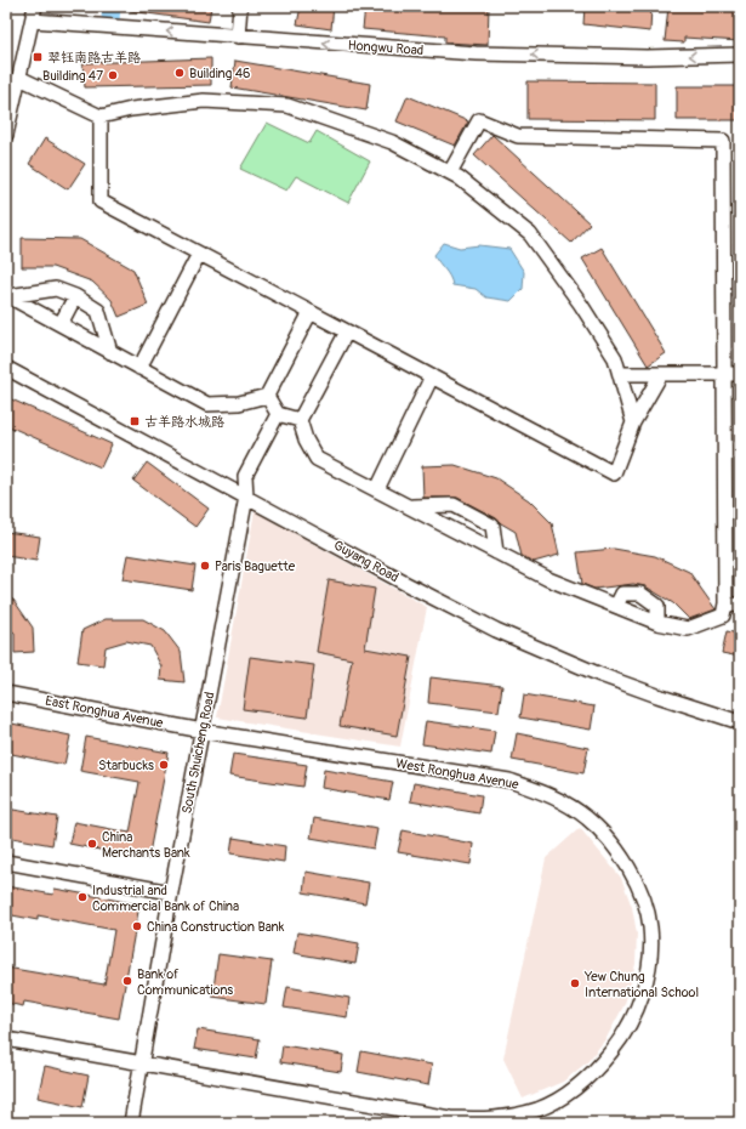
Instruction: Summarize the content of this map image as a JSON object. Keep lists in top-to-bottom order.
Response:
{
  "streets": {
    "street": [
      "Hongwu Road",
      "Guyang Road",
      "East Ronghua Avenue",
      "South Shuicheng Road",
      "West Ronghua Avenue"
    ]
  },
  "crossings": [
    ["Guyang Road", "South Shuicheng Road"],
    ["East Ronghua Avenue", "South Shuicheng Road"],
    ["East Ronghua Avenue", "West Ronghua Avenue"],
    ["South Shuicheng Road", "West Ronghua Avenue"]
  ],
  "places": {
    "transit": ["翠钰南路古羊路", "古羊路水城路"],
    "other": [
      "Building 46",
      "Building 47",
      "Paris Baguette",
      "Starbucks",
      "China Merchants Bank",
      "Industrial and Commercial Bank of China",
      "China Construction Bank",
      "Bank of Communications",
      "Yew Chung International School"
    ]
  }
}
